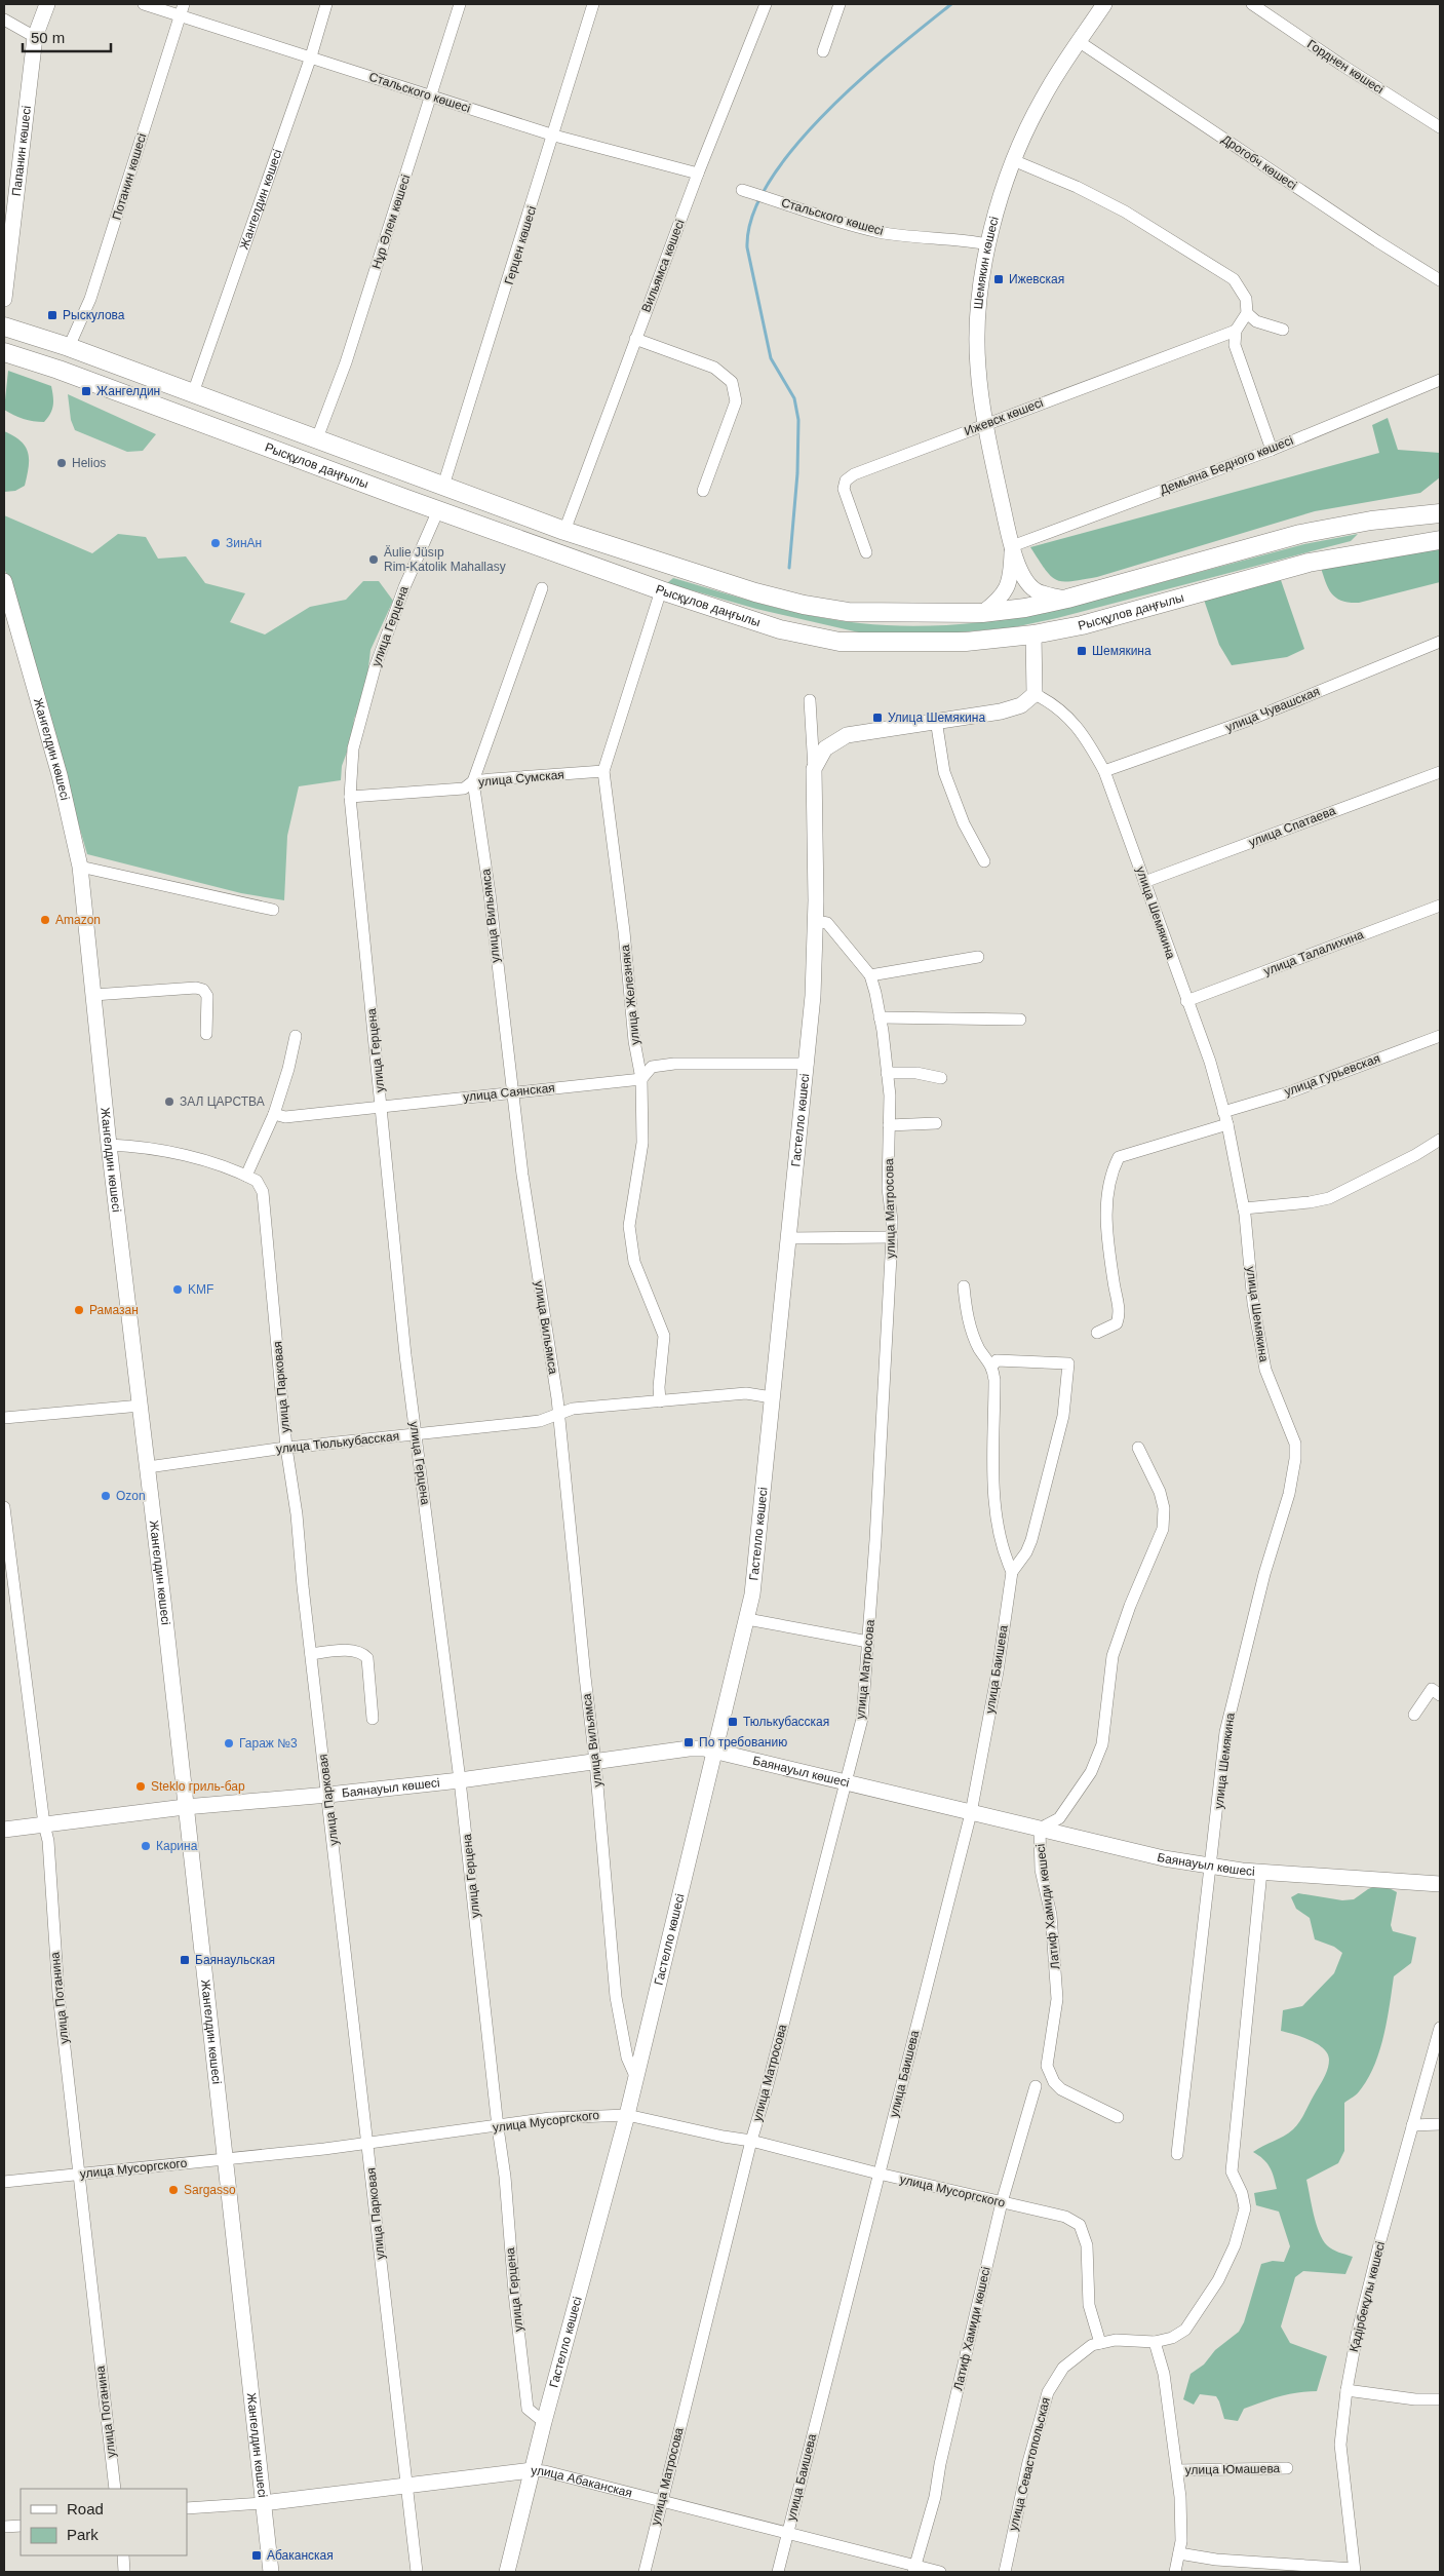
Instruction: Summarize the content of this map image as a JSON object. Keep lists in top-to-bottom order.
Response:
{
  "streets": {
    "main road": ["Рысқұлов даңғылы"],
    "street": [
      "Горднен көшесі",
      "Стальского көшесі",
      "Папанин көшесі",
      "Дрогобч көшесі",
      "Потанин көшесі",
      "Жангелдин көшесі",
      "Нұр Әлем көшесі",
      "Герцен көшесі",
      "Шемякин көшесі",
      "Вильямса көшесі",
      "Ижевск көшесі",
      "Демьяна Бедного көшесі",
      "улица Герцена",
      "улица Чувашская",
      "улица Сумская",
      "улица Спатаева",
      "улица Шемякина",
      "улица Вильямса",
      "улица Талалихина",
      "улица Железняка",
      "улица Гурьевская",
      "улица Саянская",
      "Гастелло көшесі",
      "улица Матросова",
      "улица Парковая",
      "улица Тюлькубасская",
      "улица Баишева",
      "Баянауыл көшесі",
      "Латиф Хамиди көшесі",
      "улица Потанина",
      "улица Мусоргского",
      "Қадірбекұлы көшесі",
      "улица Севастопольская",
      "улица Юмашева",
      "улица Абаканская"
    ]
  },
  "crossings": [
    ["Стальского көшесі", "Потанин көшесі"],
    ["Стальского көшесі", "Жангелдин көшесі"],
    ["Стальского көшесі", "Нұр Әлем көшесі"],
    ["Стальского көшесі", "Герцен көшесі"],
    ["Стальского көшесі", "Шемякин көшесі"],
    ["Стальского көшесі", "Вильямса көшесі"],
    ["Дрогобч көшесі", "Шемякин көшесі"],
    ["Потанин көшесі", "Рысқұлов даңғылы"],
    ["Жангелдин көшесі", "Рысқұлов даңғылы"],
    ["Жангелдин көшесі", "улица Парковая"],
    ["Жангелдин көшесі", "улица Тюлькубасская"],
    ["Жангелдин көшесі", "Баянауыл көшесі"],
    ["Жангелдин көшесі", "улица Мусоргского"],
    ["Жангелдин көшесі", "улица Абаканская"],
    ["Нұр Әлем көшесі", "Рысқұлов даңғылы"],
    ["Герцен көшесі", "Рысқұлов даңғылы"],
    ["Шемякин көшесі", "Ижевск көшесі"],
    ["Шемякин көшесі", "Рысқұлов даңғылы"],
    ["Шемякин көшесі", "Демьяна Бедного көшесі"],
    ["Вильямса көшесі", "Рысқұлов даңғылы"],
    ["Рысқұлов даңғылы", "улица Герцена"],
    ["Рысқұлов даңғылы", "улица Железняка"],
    ["улица Герцена", "улица Сумская"],
    ["улица Герцена", "улица Саянская"],
    ["улица Герцена", "Гастелло көшесі"],
    ["улица Герцена", "улица Тюлькубасская"],
    ["улица Герцена", "Баянауыл көшесі"],
    ["улица Герцена", "улица Мусоргского"],
    ["улица Чувашская", "улица Шемякина"],
    ["улица Сумская", "улица Вильямса"],
    ["улица Сумская", "улица Железняка"],
    ["улица Спатаева", "улица Шемякина"],
    ["улица Шемякина", "улица Талалихина"],
    ["улица Шемякина", "улица Гурьевская"],
    ["улица Шемякина", "Баянауыл көшесі"],
    ["улица Вильямса", "улица Саянская"],
    ["улица Вильямса", "Гастелло көшесі"],
    ["улица Вильямса", "улица Тюлькубасская"],
    ["улица Вильямса", "Баянауыл көшесі"],
    ["улица Железняка", "улица Саянская"],
    ["улица Железняка", "улица Тюлькубасская"],
    ["улица Саянская", "Гастелло көшесі"],
    ["Гастелло көшесі", "улица Матросова"],
    ["Гастелло көшесі", "улица Тюлькубасская"],
    ["Гастелло көшесі", "Баянауыл көшесі"],
    ["Гастелло көшесі", "улица Мусоргского"],
    ["Гастелло көшесі", "улица Абаканская"],
    ["улица Матросова", "Баянауыл көшесі"],
    ["улица Матросова", "улица Мусоргского"],
    ["улица Матросова", "улица Абаканская"],
    ["улица Парковая", "улица Тюлькубасская"],
    ["улица Парковая", "Баянауыл көшесі"],
    ["улица Парковая", "улица Мусоргского"],
    ["улица Парковая", "улица Абаканская"],
    ["улица Баишева", "Баянауыл көшесі"],
    ["улица Баишева", "улица Мусоргского"],
    ["улица Баишева", "улица Абаканская"],
    ["Баянауыл көшесі", "Латиф Хамиди көшесі"],
    ["Баянауыл көшесі", "улица Потанина"],
    ["Латиф Хамиди көшесі", "улица Мусоргского"],
    ["Латиф Хамиди көшесі", "улица Абаканская"],
    ["улица Потанина", "улица Мусоргского"],
    ["улица Мусоргского", "улица Севастопольская"]
  ],
  "places": {
    "transit": [
      "Ижевская",
      "Рыскулова",
      "Жангелдин",
      "Шемякина",
      "Улица Шемякина",
      "Тюлькубасская",
      "По требованию",
      "Баянаульская",
      "Абаканская"
    ],
    "other": [
      "Helios",
      "ЗинАн",
      "Äulie Jüsıp Rim-Katolik Mahallasy",
      "Amazon",
      "ЗАЛ ЦАРСТВА",
      "KMF",
      "Рамазан",
      "Ozon",
      "Гараж №3",
      "Steklo гриль-бар",
      "Карина",
      "Sargasso"
    ]
  },
  "legend": ["Road", "Park"],
  "scale_bar": "50 m"
}
